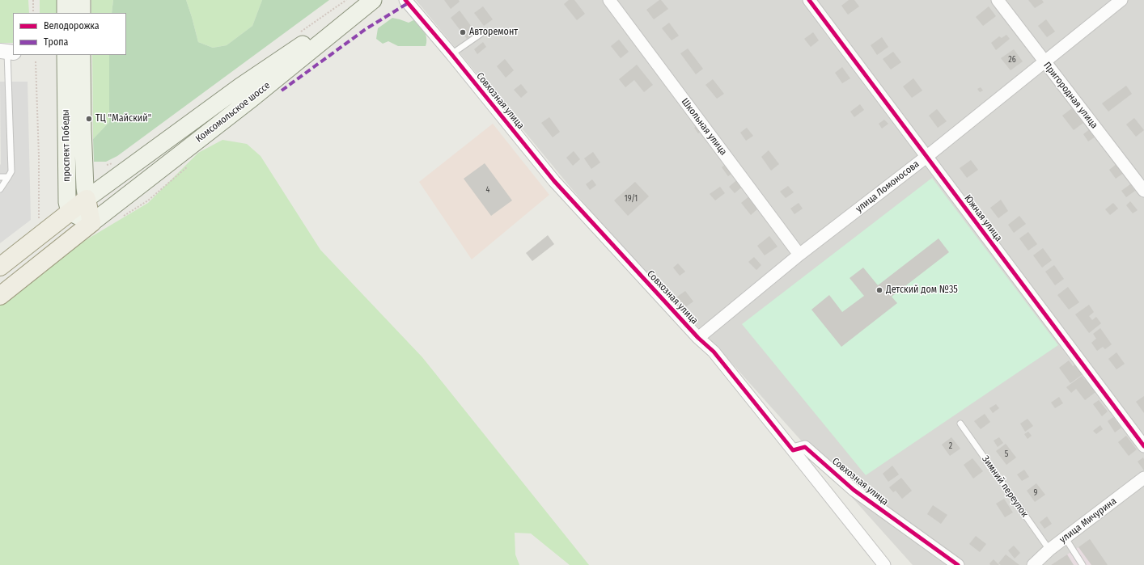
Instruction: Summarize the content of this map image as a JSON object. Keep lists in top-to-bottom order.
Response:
{
  "streets": {
    "main road": ["Комсомольское шоссе", "проспект Победы"],
    "street": [
      "Пригородная улица",
      "Совхозная улица",
      "Школьная улица",
      "улица Ломоносова",
      "Южная улица",
      "улица Мичурина"
    ],
    "lane": ["Зимний переулок"]
  },
  "crossings": [
    ["Пригородная улица", "улица Ломоносова"],
    ["Совхозная улица", "улица Ломоносова"],
    ["Комсомольское шоссе", "проспект Победы"],
    ["Школьная улица", "улица Ломоносова"],
    ["улица Ломоносова", "Южная улица"],
    ["Зимний переулок", "улица Мичурина"]
  ],
  "places": ["Авторемонт", "ТЦ \"Майский\"", "Детский дом №35"],
  "house_numbers": [
    "26",
    "4",
    "19/1",
    "2",
    "5",
    "9"
  ],
  "legend": ["Велодорожка", "Тропа"]
}
